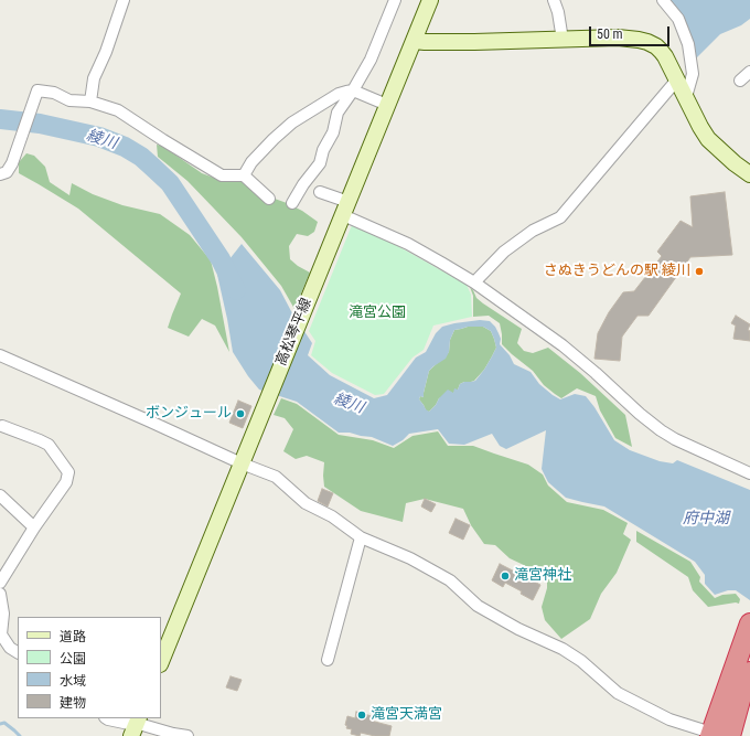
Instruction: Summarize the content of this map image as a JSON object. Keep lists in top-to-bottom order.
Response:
{
  "streets": {
    "main road": ["高松琴平線"]
  },
  "water": ["綾川", "府中湖"],
  "parks": ["滝宮公園"],
  "places": [
    "さぬきうどんの駅 綾川",
    "ボンジュール",
    "滝宮神社",
    "滝宮天満宮"
  ],
  "legend": [
    "道路",
    "公園",
    "水域",
    "建物"
  ],
  "scale_bar": "50 m"
}
